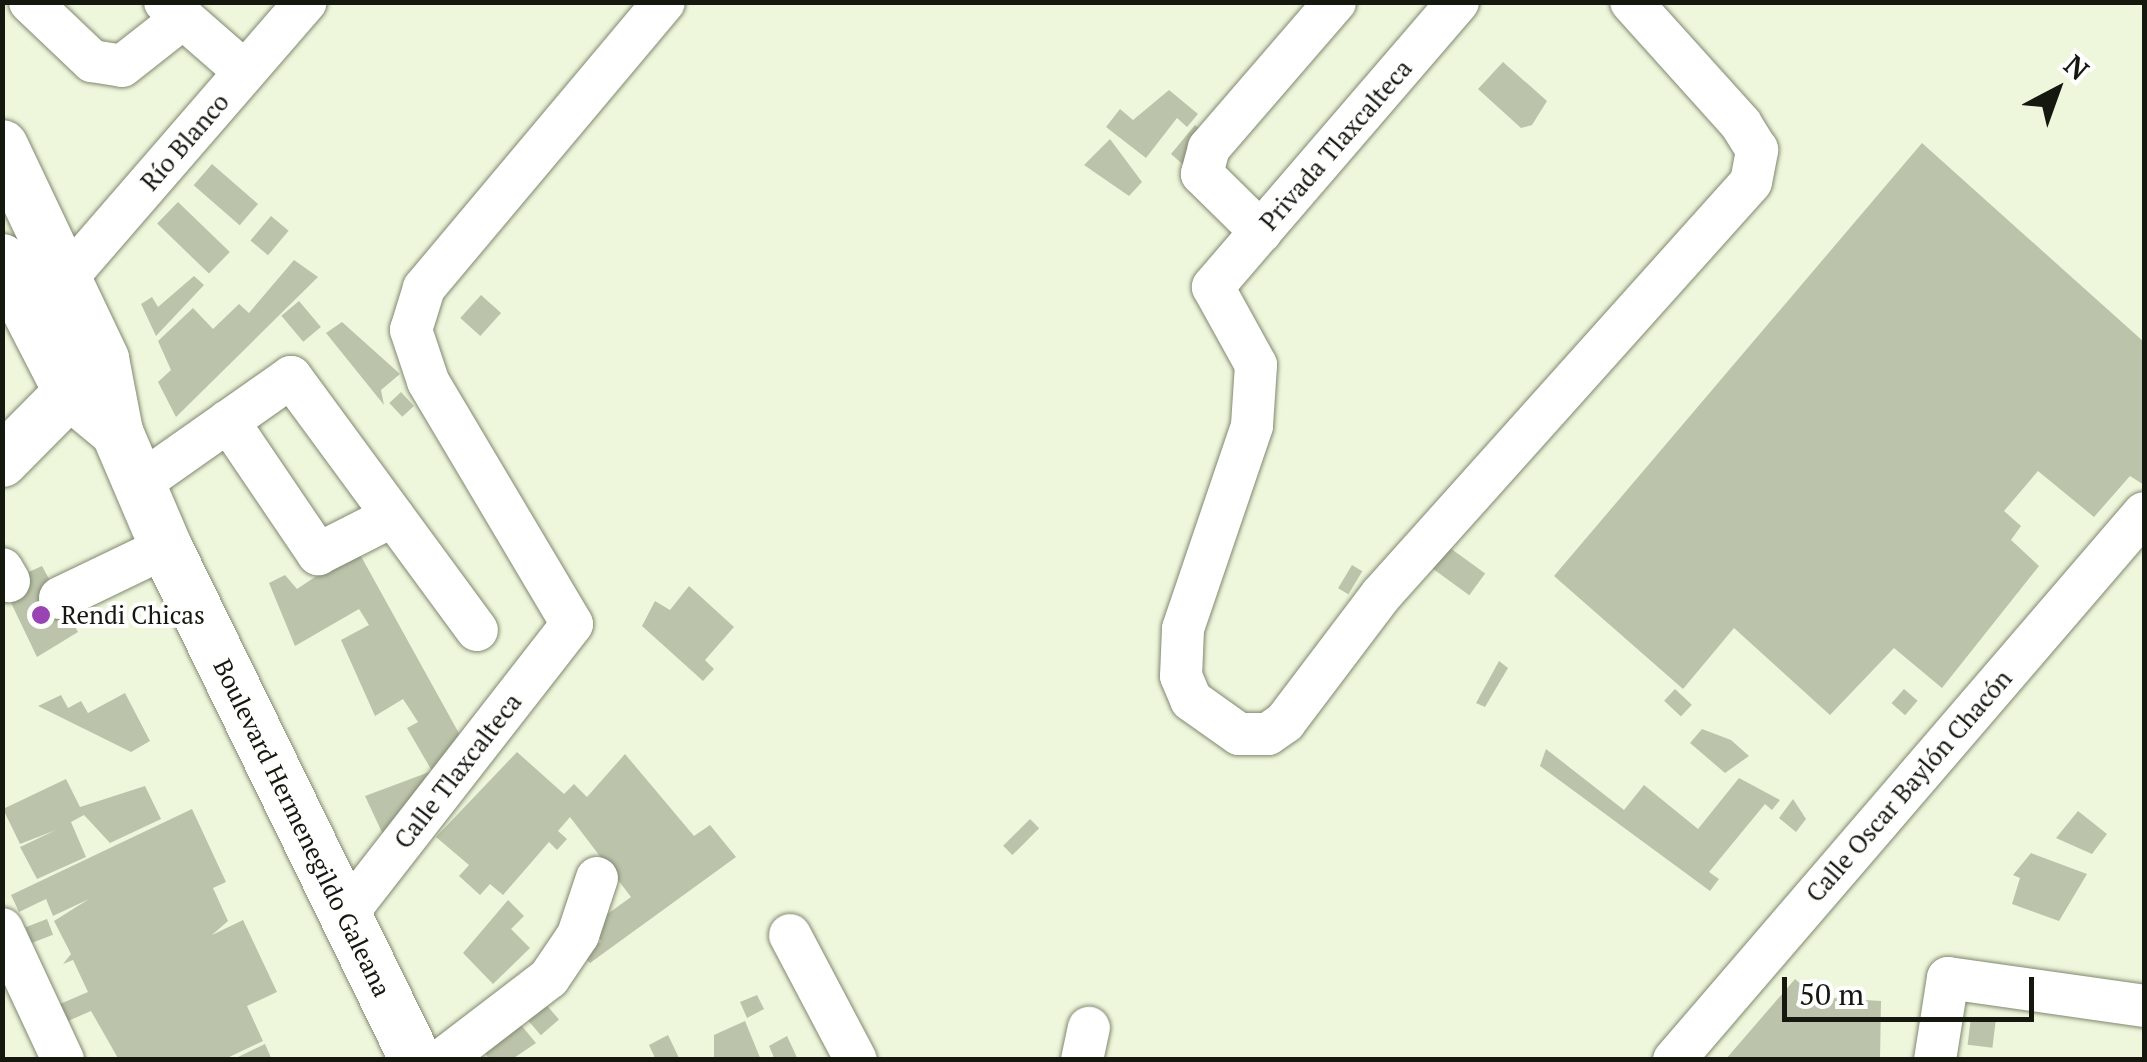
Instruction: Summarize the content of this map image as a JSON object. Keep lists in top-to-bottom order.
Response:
{
  "streets": {
    "main road": ["Boulevard Hermenegildo Galeana"],
    "street": [
      "Río Blanco",
      "Privada Tlaxcalteca",
      "Calle Tlaxcalteca",
      "Calle Oscar Baylón Chacón"
    ]
  },
  "crossings": [
    ["Río Blanco", "Boulevard Hermenegildo Galeana"],
    ["Calle Tlaxcalteca", "Boulevard Hermenegildo Galeana"]
  ],
  "places": ["Rendi Chicas"],
  "scale_bar": "50 m",
  "north": "top right"
}
